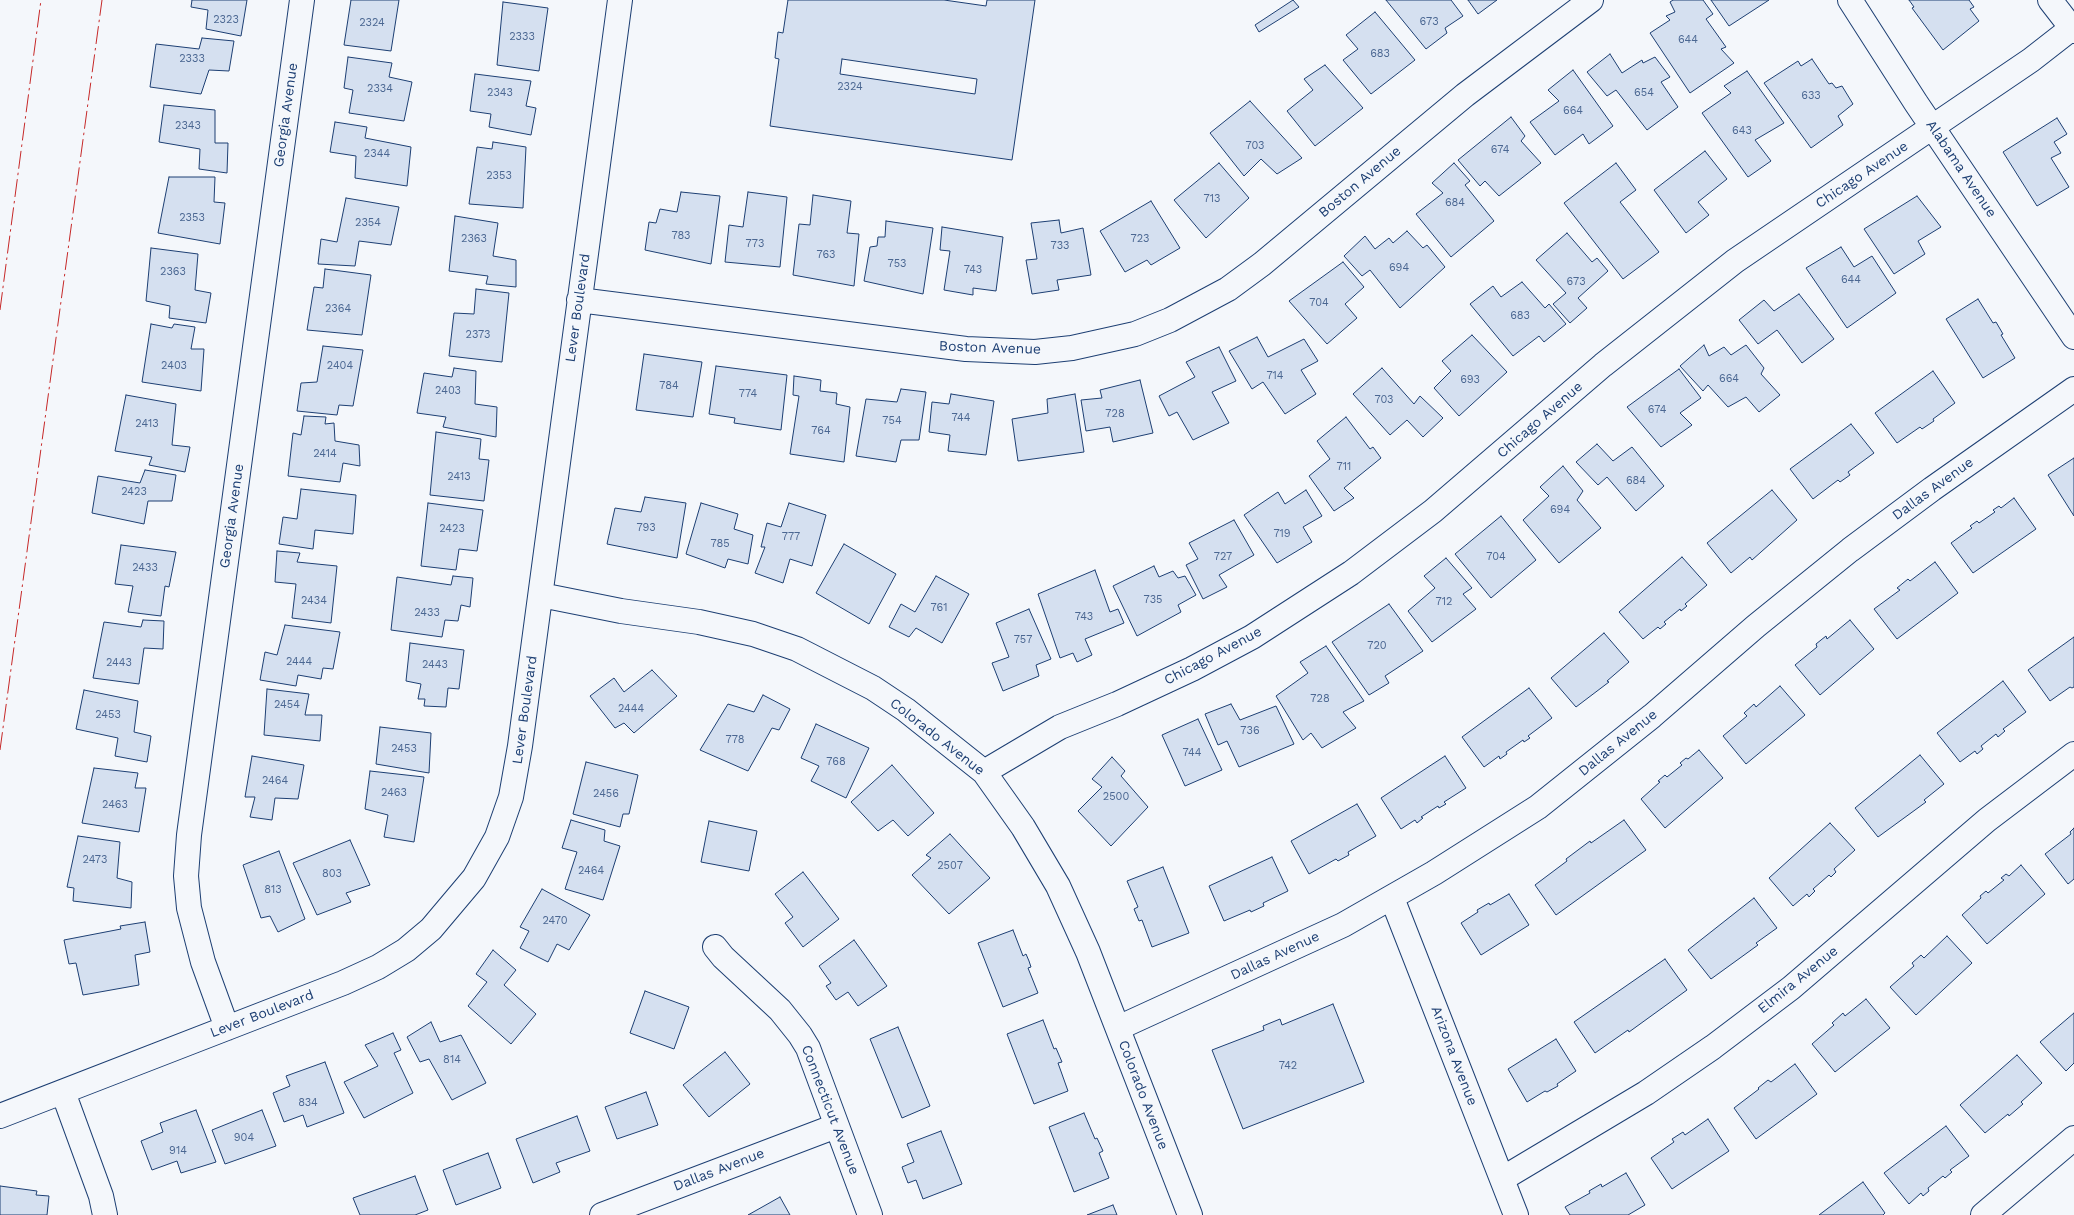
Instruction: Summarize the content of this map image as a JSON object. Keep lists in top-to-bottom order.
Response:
{
  "streets": {
    "street": [
      "Georgia Avenue",
      "Alabama Avenue",
      "Chicago Avenue",
      "Boston Avenue",
      "Lever Boulevard",
      "Dallas Avenue",
      "Colorado Avenue",
      "Elmira Avenue",
      "Arizona Avenue",
      "Connecticut Avenue"
    ]
  },
  "crossings": [
    ["Georgia Avenue", "Lever Boulevard"],
    ["Alabama Avenue", "Chicago Avenue"],
    ["Chicago Avenue", "Colorado Avenue"],
    ["Boston Avenue", "Lever Boulevard"],
    ["Lever Boulevard", "Colorado Avenue"],
    ["Dallas Avenue", "Colorado Avenue"],
    ["Dallas Avenue", "Arizona Avenue"],
    ["Dallas Avenue", "Connecticut Avenue"],
    ["Elmira Avenue", "Arizona Avenue"]
  ],
  "house_numbers": [
    "2323",
    "673",
    "2324",
    "2333",
    "644",
    "683",
    "2333",
    "2324",
    "2334",
    "2343",
    "654",
    "633",
    "664",
    "2343",
    "643",
    "703",
    "674",
    "2344",
    "2353",
    "713",
    "684",
    "2353",
    "2354",
    "783",
    "2363",
    "723",
    "773",
    "733",
    "763",
    "753",
    "694",
    "743",
    "2363",
    "644",
    "673",
    "704",
    "2364",
    "683",
    "2373",
    "2403",
    "2404",
    "714",
    "664",
    "693",
    "784",
    "2403",
    "774",
    "703",
    "674",
    "728",
    "744",
    "754",
    "2413",
    "764",
    "2414",
    "711",
    "2413",
    "684",
    "2423",
    "694",
    "793",
    "2423",
    "719",
    "777",
    "785",
    "727",
    "704",
    "2433",
    "735",
    "2434",
    "712",
    "761",
    "2433",
    "743",
    "757",
    "720",
    "2444",
    "2443",
    "2443",
    "728",
    "2454",
    "2444",
    "2453",
    "736",
    "778",
    "2453",
    "744",
    "768",
    "2464",
    "2463",
    "2456",
    "2500",
    "2463",
    "2473",
    "2507",
    "2464",
    "803",
    "813",
    "2470",
    "814",
    "742",
    "834",
    "904",
    "914"
  ]
}
